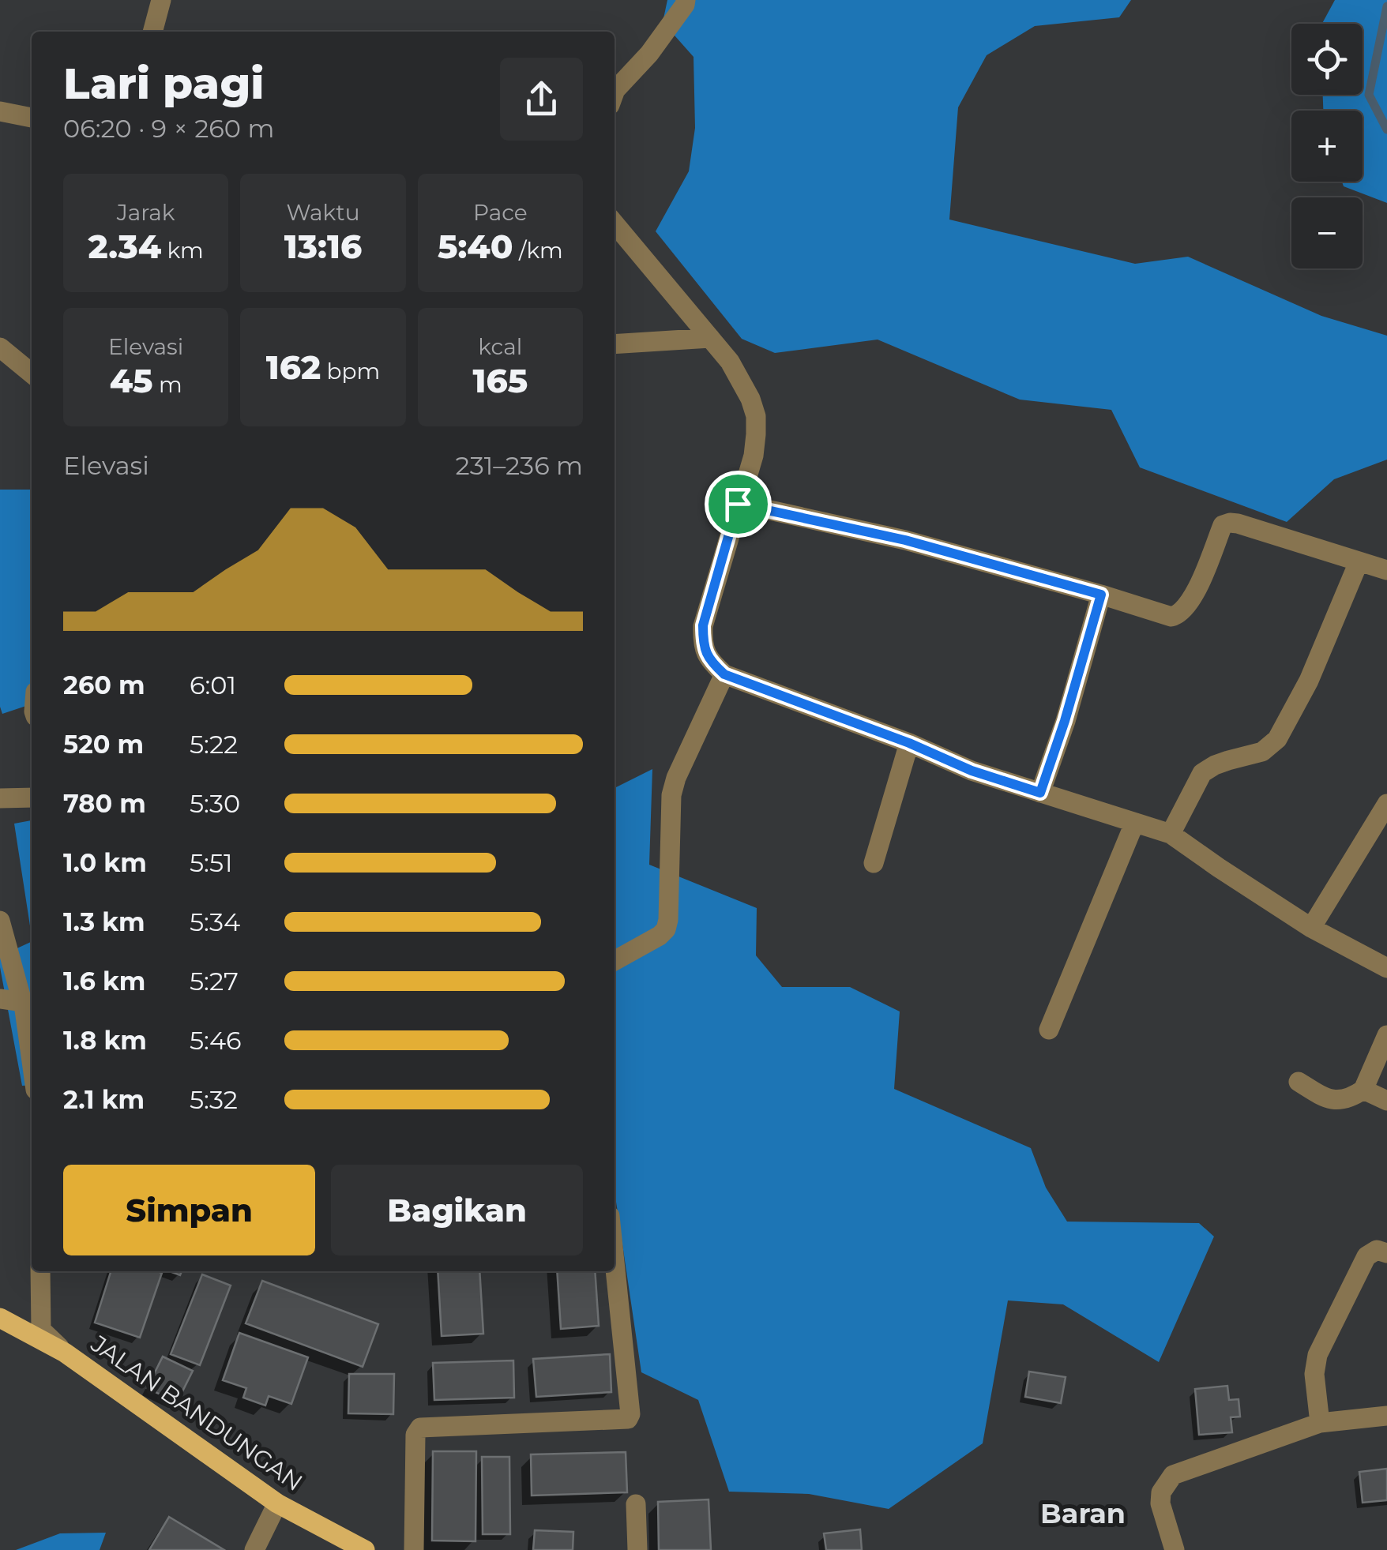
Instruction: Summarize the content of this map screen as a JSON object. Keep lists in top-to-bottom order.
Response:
{
  "streets": {
    "main road": ["JALAN BANDUNGAN"]
  },
  "districts": ["Baran"],
  "page": {
    "map_buttons": ["+", "−"],
    "heading": ["Lari pagi", "06:20 · 9 × 260 m"],
    "stats": [
      ["Jarak", "2.34 km"],
      ["Waktu", "13:16"],
      ["Pace", "5:40 /km"],
      ["Elevasi", "45 m"],
      ["162 bpm"],
      ["kcal", "165"]
    ],
    "chart": ["Elevasi", "231–236 m"],
    "list": [
      {
        "name": "260 m",
        "note": "6:01"
      },
      {
        "name": "520 m",
        "note": "5:22"
      },
      {
        "name": "780 m",
        "note": "5:30"
      },
      {
        "name": "1.0 km",
        "note": "5:51"
      },
      {
        "name": "1.3 km",
        "note": "5:34"
      },
      {
        "name": "1.6 km",
        "note": "5:27"
      },
      {
        "name": "1.8 km",
        "note": "5:46"
      },
      {
        "name": "2.1 km",
        "note": "5:32"
      }
    ],
    "buttons": ["Simpan", "Bagikan"]
  }
}
